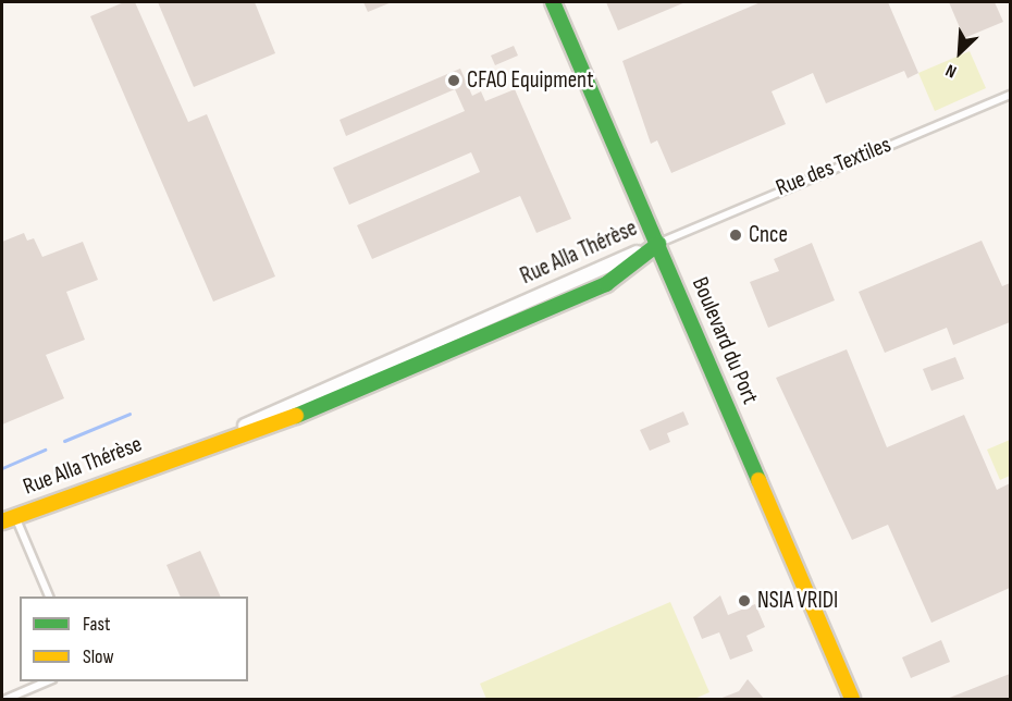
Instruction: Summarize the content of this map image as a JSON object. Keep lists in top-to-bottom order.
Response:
{
  "streets": {
    "main road": ["Rue Alla Thérèse", "Boulevard du Port"],
    "lane": ["Rue des Textiles"]
  },
  "crossings": [
    ["Rue des Textiles", "Rue Alla Thérèse"],
    ["Rue des Textiles", "Boulevard du Port"],
    ["Rue Alla Thérèse", "Boulevard du Port"]
  ],
  "places": ["CFAO Equipment", "Cnce", "NSIA VRIDI"],
  "legend": ["Fast", "Slow"],
  "north": "bottom left"
}
